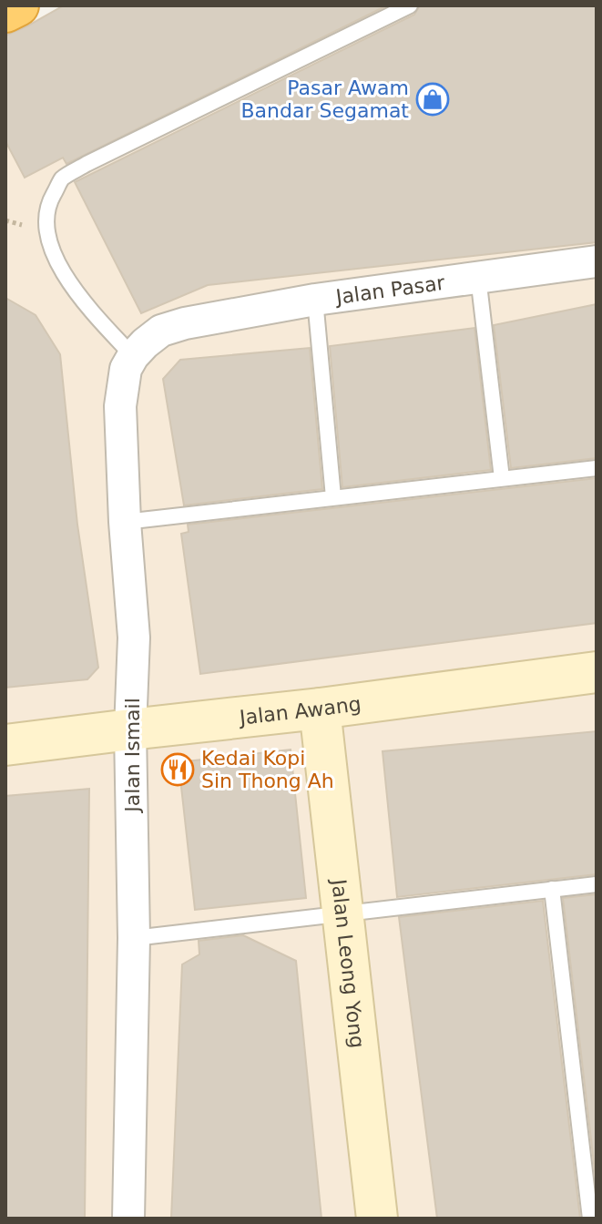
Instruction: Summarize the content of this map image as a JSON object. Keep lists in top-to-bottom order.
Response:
{
  "streets": {
    "main road": ["Jalan Awang", "Jalan Leong Yong"],
    "street": ["Jalan Pasar", "Jalan Ismail"]
  },
  "crossings": [
    ["Jalan Pasar", "Jalan Ismail"],
    ["Jalan Awang", "Jalan Ismail"],
    ["Jalan Awang", "Jalan Leong Yong"]
  ],
  "places": {
    "shop": ["Pasar Awam Bandar Segamat"],
    "restaurant": ["Kedai Kopi Sin Thong Ah"]
  }
}
